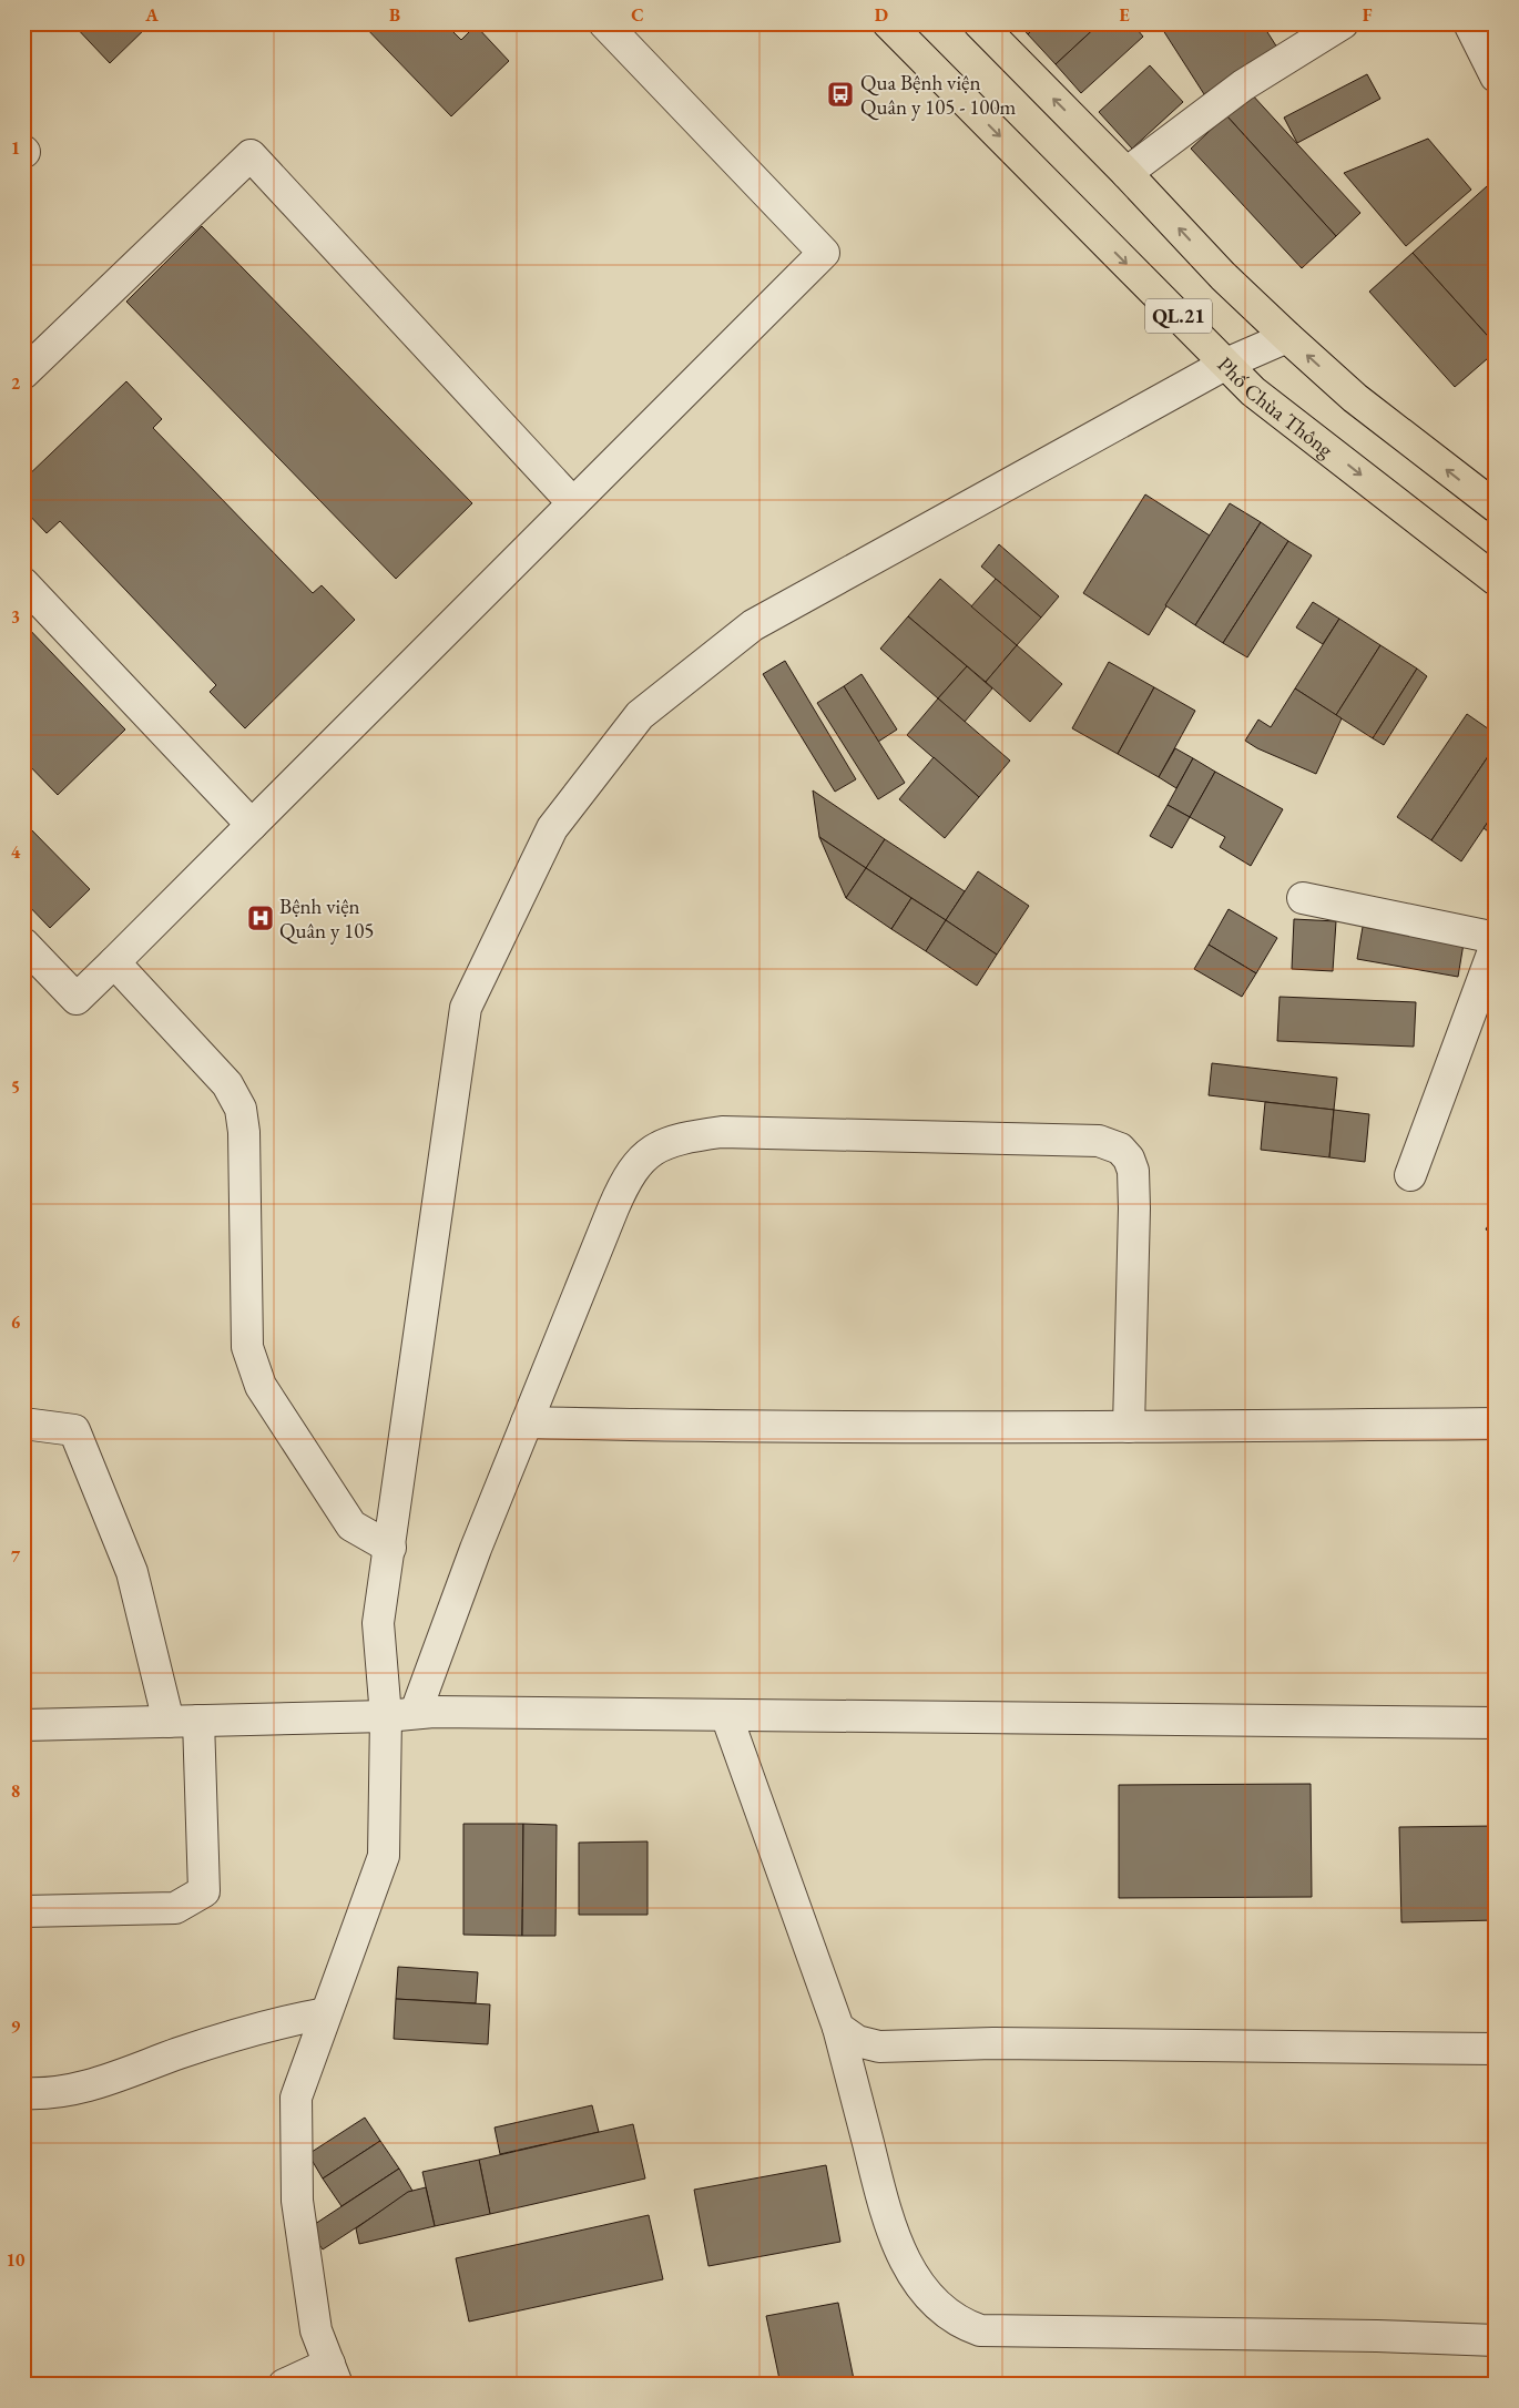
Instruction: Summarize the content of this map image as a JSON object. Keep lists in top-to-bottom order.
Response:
{
  "streets": {
    "highway": ["QL.21", "Phố Chùa Thông"]
  },
  "places": {
    "bus stop": ["Qua Bệnh viện Quân y 105 - 100m"],
    "hospital": ["Bệnh viện Quân y 105"]
  },
  "grid": {
    "columns": [
      "A",
      "B",
      "C",
      "D",
      "E",
      "F"
    ],
    "rows": [
      "1",
      "2",
      "3",
      "4",
      "5",
      "6",
      "7",
      "8",
      "9",
      "10"
    ]
  }
}
